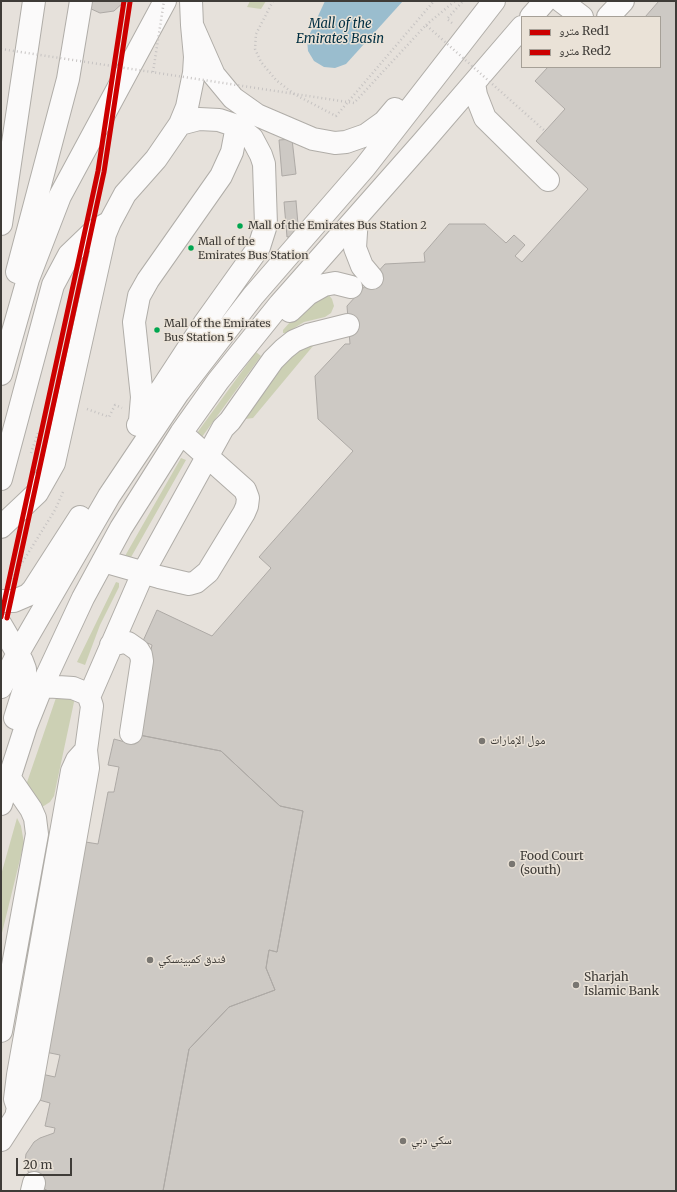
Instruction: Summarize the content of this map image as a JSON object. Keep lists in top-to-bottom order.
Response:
{
  "water": ["Mall of the Emirates Basin"],
  "places": [
    "Mall of the Emirates Bus Station 2",
    "Mall of the Emirates Bus Station",
    "Mall of the Emirates Bus Station 5",
    "مول الإمارات",
    "Food Court (south)",
    "فندق كمبينسكي",
    "Sharjah Islamic Bank",
    "سكي دبي"
  ],
  "lines": ["metro line Red1", "metro line Red2"],
  "legend": ["مترو Red1", "مترو Red2"],
  "scale_bar": "20 m"
}
